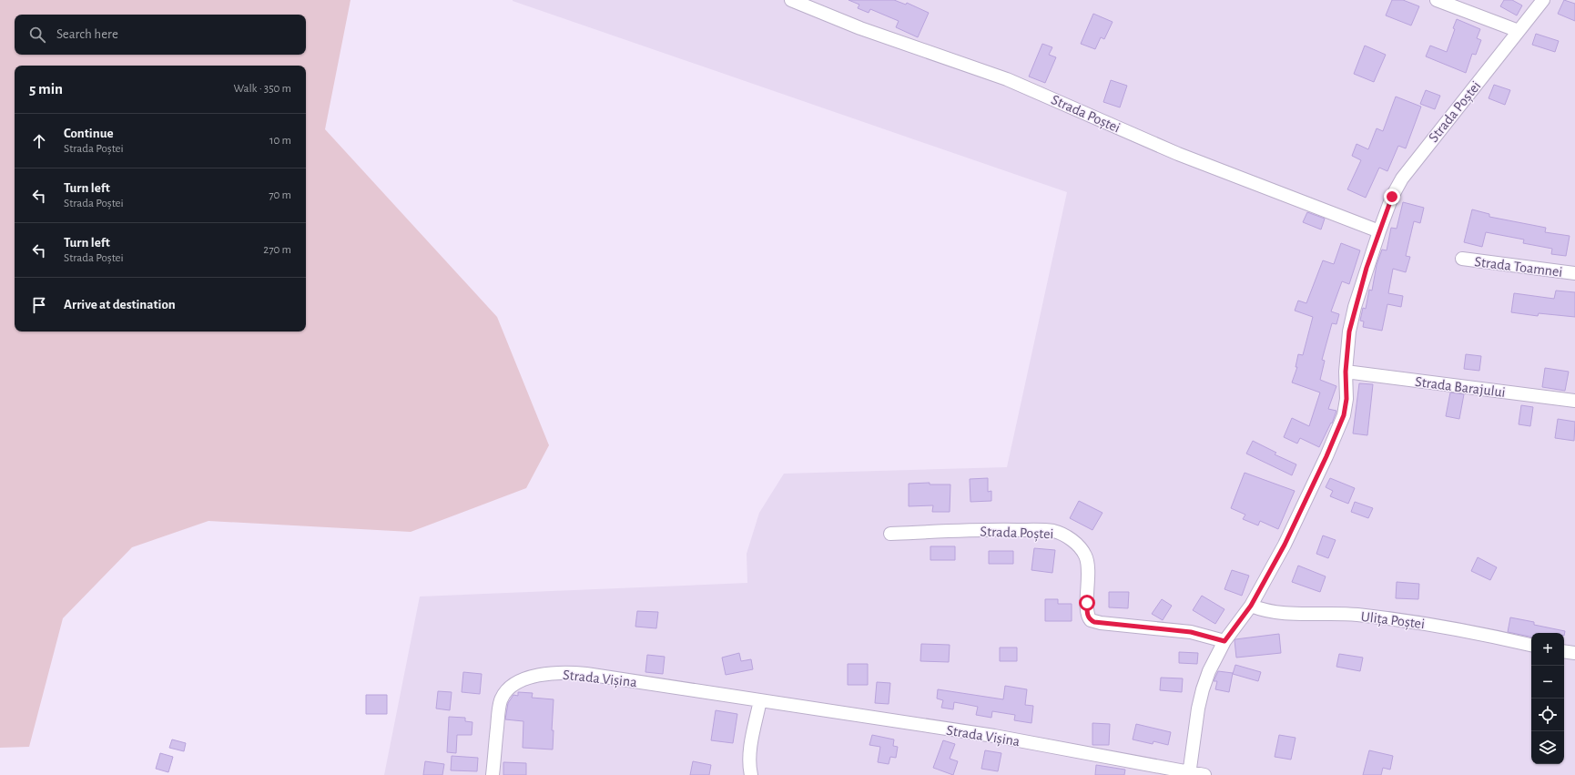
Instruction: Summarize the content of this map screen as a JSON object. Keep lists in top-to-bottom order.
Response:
{
  "streets": {
    "street": [
      "Strada Poștei",
      "Strada Toamnei",
      "Strada Barajului",
      "Ulița Poștei",
      "Strada Vișina"
    ]
  },
  "crossings": [
    ["Strada Poștei", "Strada Barajului"],
    ["Strada Poștei", "Ulița Poștei"],
    ["Strada Poștei", "Strada Vișina"]
  ],
  "page": {
    "search": "Search here",
    "heading": ["5 min", "Walk · 350 m"],
    "list": [
      ["Continue", "Strada Poștei", "10 m"],
      ["Turn left", "Strada Poștei", "70 m"],
      ["Turn left", "Strada Poștei", "270 m"],
      "Arrive at destination"
    ],
    "map_buttons": ["+", "−"]
  }
}
